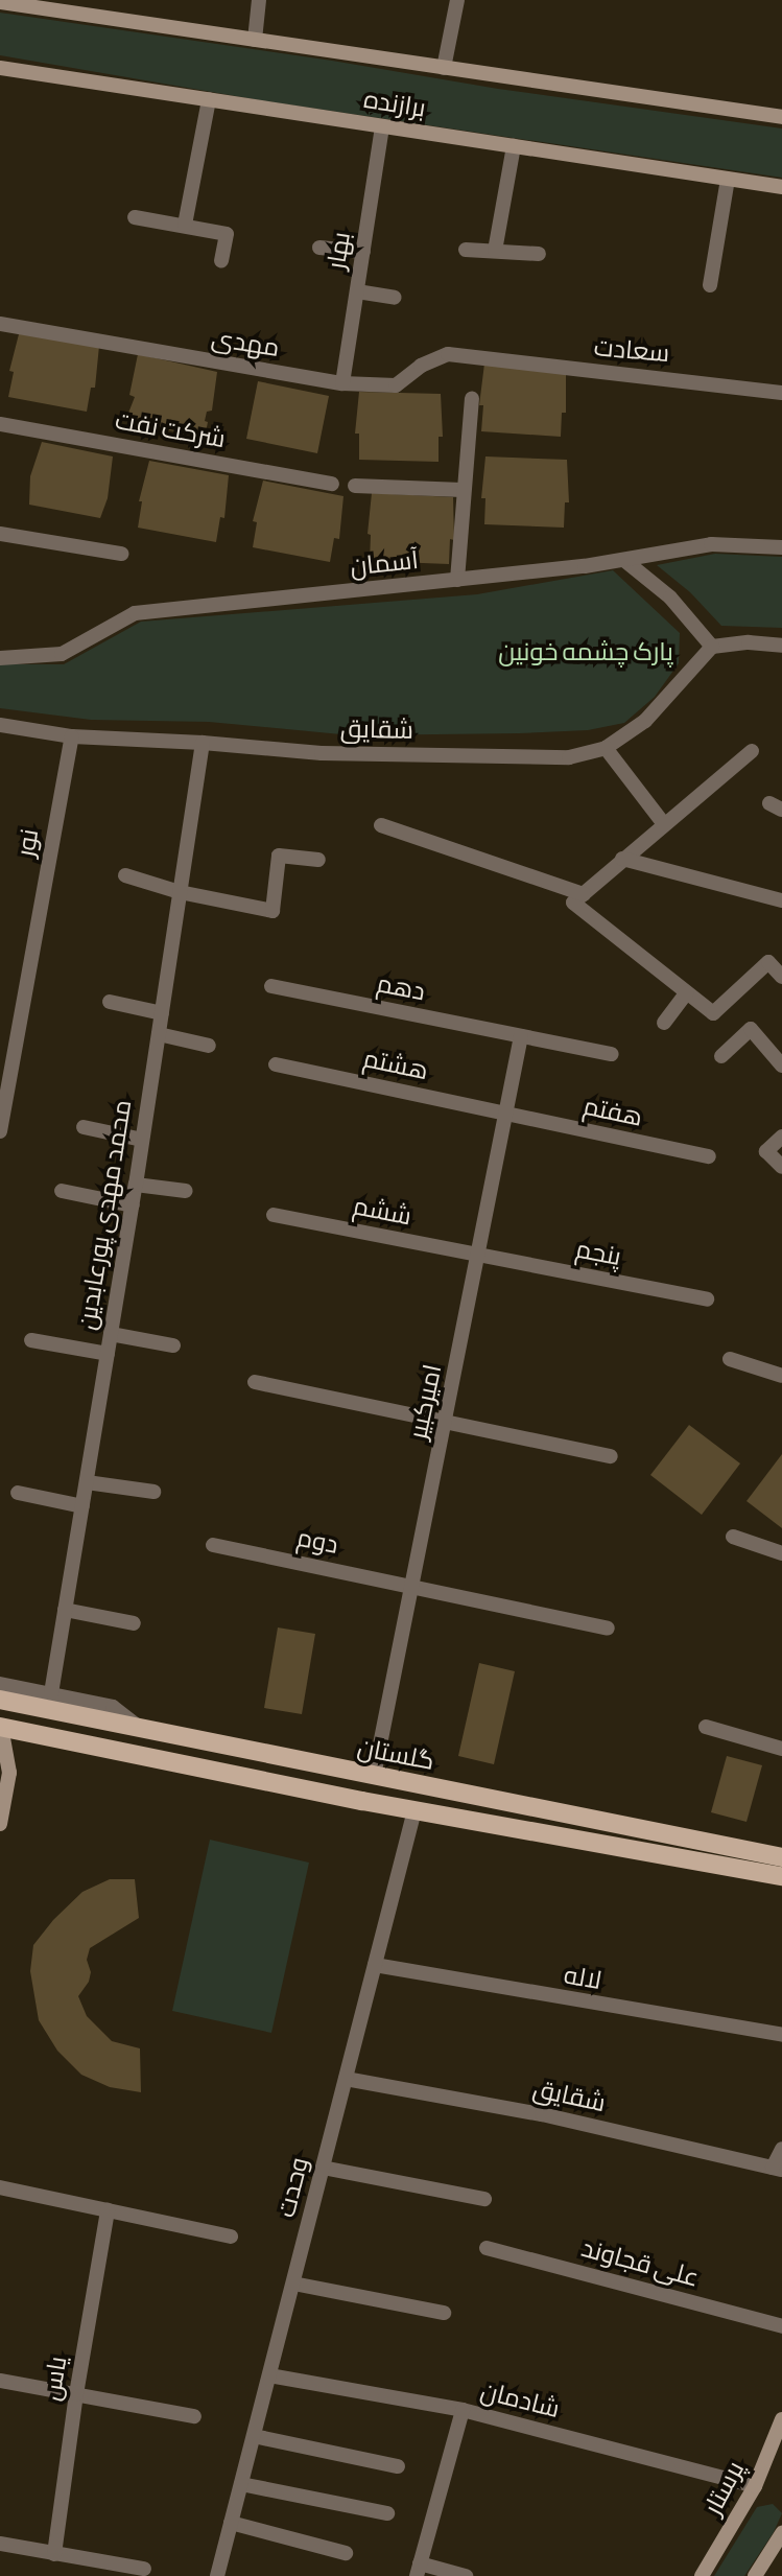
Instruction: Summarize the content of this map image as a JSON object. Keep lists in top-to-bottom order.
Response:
{
  "streets": {
    "main road": ["برازنده", "گلستان", "پرستار"],
    "street": [
      "بهار",
      "مهدی",
      "سعادت",
      "شرکت نفت",
      "آسمان",
      "شقایق",
      "نور",
      "دهم",
      "هشتم",
      "هفتم",
      "ششم",
      "محمد مهدی پورعابدین",
      "پنجم",
      "امیرکبیر",
      "دوم",
      "لاله",
      "وحدت",
      "علی قجاوند",
      "یاس",
      "شادمان"
    ]
  },
  "crossings": [
    ["برازنده", "بهار"],
    ["بهار", "مهدی"],
    ["مهدی", "سعادت"],
    ["شقایق", "نور"],
    ["شقایق", "محمد مهدی پورعابدین"],
    ["شقایق", "وحدت"],
    ["دهم", "امیرکبیر"],
    ["هشتم", "هفتم"],
    ["هشتم", "امیرکبیر"],
    ["هفتم", "امیرکبیر"],
    ["ششم", "پنجم"],
    ["ششم", "امیرکبیر"],
    ["پنجم", "امیرکبیر"],
    ["امیرکبیر", "دوم"],
    ["امیرکبیر", "گلستان"],
    ["گلستان", "وحدت"],
    ["لاله", "وحدت"],
    ["وحدت", "شادمان"],
    ["شادمان", "پرستار"]
  ],
  "parks": ["پارک چشمه خونین"]
}
